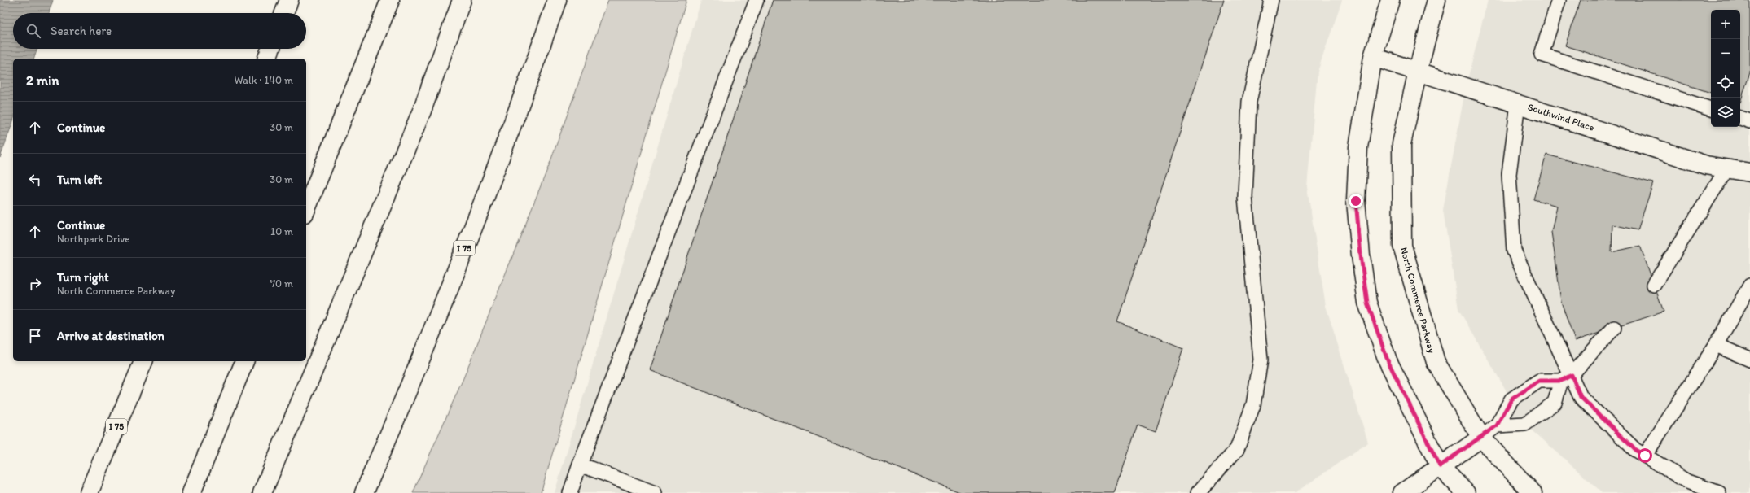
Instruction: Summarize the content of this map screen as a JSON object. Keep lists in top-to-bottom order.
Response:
{
  "streets": {
    "main road": ["Southwind Place", "I 75", "North Commerce Parkway"]
  },
  "crossings": [
    ["Southwind Place", "North Commerce Parkway"]
  ],
  "page": {
    "map_buttons": ["+", "−"],
    "search": "Search here",
    "heading": ["2 min", "Walk · 140 m"],
    "list": [
      ["Continue", "30 m"],
      ["Turn left", "30 m"],
      ["Continue", "Northpark Drive", "10 m"],
      ["Turn right", "North Commerce Parkway", "70 m"],
      "Arrive at destination"
    ]
  }
}
